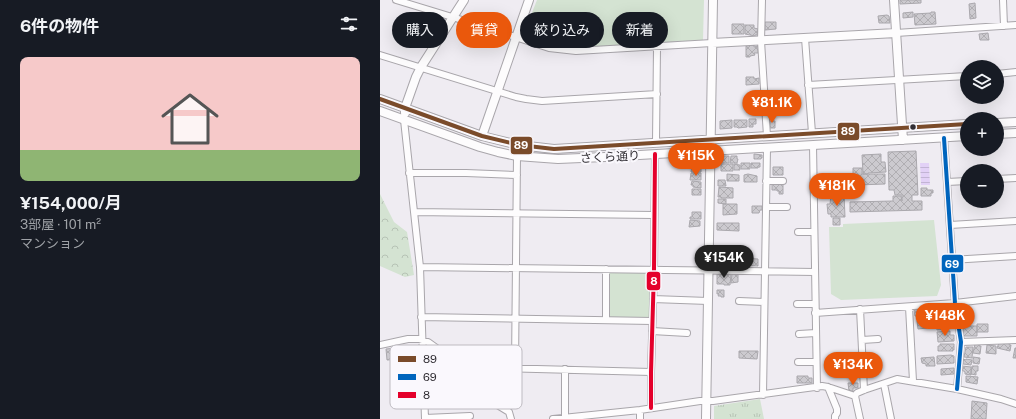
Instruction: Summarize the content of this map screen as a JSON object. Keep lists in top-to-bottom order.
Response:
{
  "streets": {
    "street": ["さくら通り"]
  },
  "lines": ["transit line 89", "transit line 69", "transit line 8"],
  "legend": ["89", "69", "8"],
  "page": {
    "heading": "6件の物件",
    "chip": [
      "購入",
      "賃貸",
      "絞り込み",
      "新着"
    ],
    "list": [
      {
        "name": "¥154,000/月",
        "note": "3部屋 · 101 m² · マンション"
      }
    ],
    "map_buttons": ["+", "−"],
    "price": [
      "¥81.1K",
      "¥115K",
      "¥181K",
      "¥154K",
      "¥148K",
      "¥134K"
    ]
  }
}
